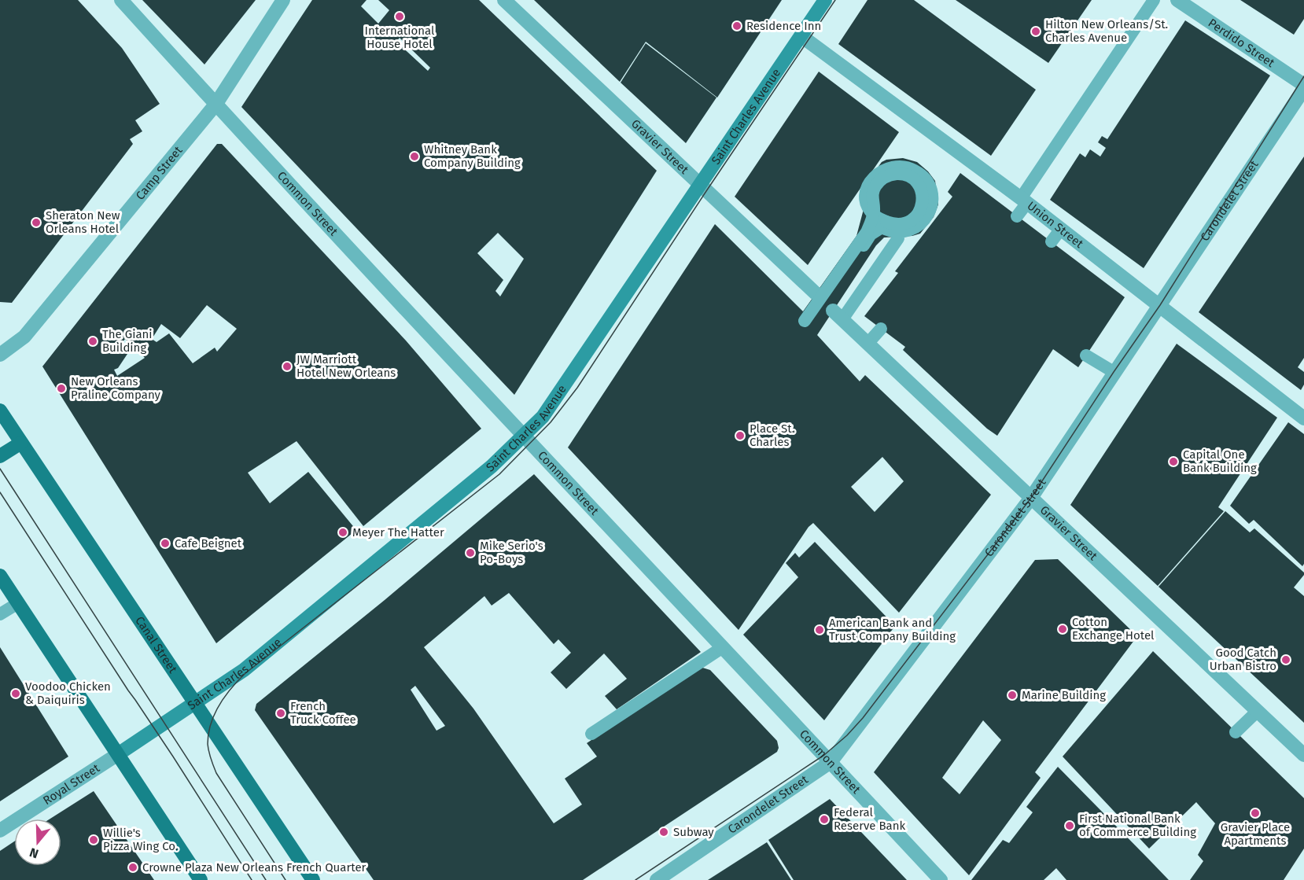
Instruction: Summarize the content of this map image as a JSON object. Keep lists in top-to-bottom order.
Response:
{
  "streets": {
    "main road": ["Canal Street"],
    "street": [
      "Perdido Street",
      "Saint Charles Avenue",
      "Gravier Street",
      "Camp Street",
      "Carondelet Street",
      "Common Street",
      "Union Street",
      "Royal Street"
    ]
  },
  "crossings": [
    ["Saint Charles Avenue", "Gravier Street"],
    ["Saint Charles Avenue", "Common Street"],
    ["Saint Charles Avenue", "Union Street"],
    ["Saint Charles Avenue", "Canal Street"],
    ["Saint Charles Avenue", "Royal Street"],
    ["Gravier Street", "Carondelet Street"],
    ["Camp Street", "Common Street"],
    ["Carondelet Street", "Common Street"],
    ["Carondelet Street", "Union Street"]
  ],
  "places": [
    "International House Hotel",
    "Residence Inn",
    "Hilton New Orleans/St. Charles Avenue",
    "Whitney Bank Company Building",
    "Sheraton New Orleans Hotel",
    "The Giani Building",
    "JW Marriott Hotel New Orleans",
    "New Orleans Praline Company",
    "Place St. Charles",
    "Capital One Bank Building",
    "Meyer The Hatter",
    "Cafe Beignet",
    "Mike Serio's Po-Boys",
    "Cotton Exchange Hotel",
    "American Bank and Trust Company Building",
    "Good Catch Urban Bistro",
    "Voodoo Chicken & Daiquiris",
    "Marine Building",
    "French Truck Coffee",
    "Gravier Place Apartments",
    "Federal Reserve Bank",
    "First National Bank of Commerce Building",
    "Subway",
    "Willie's Pizza Wing Co.",
    "Crowne Plaza New Orleans French Quarter"
  ],
  "north": "bottom"
}
